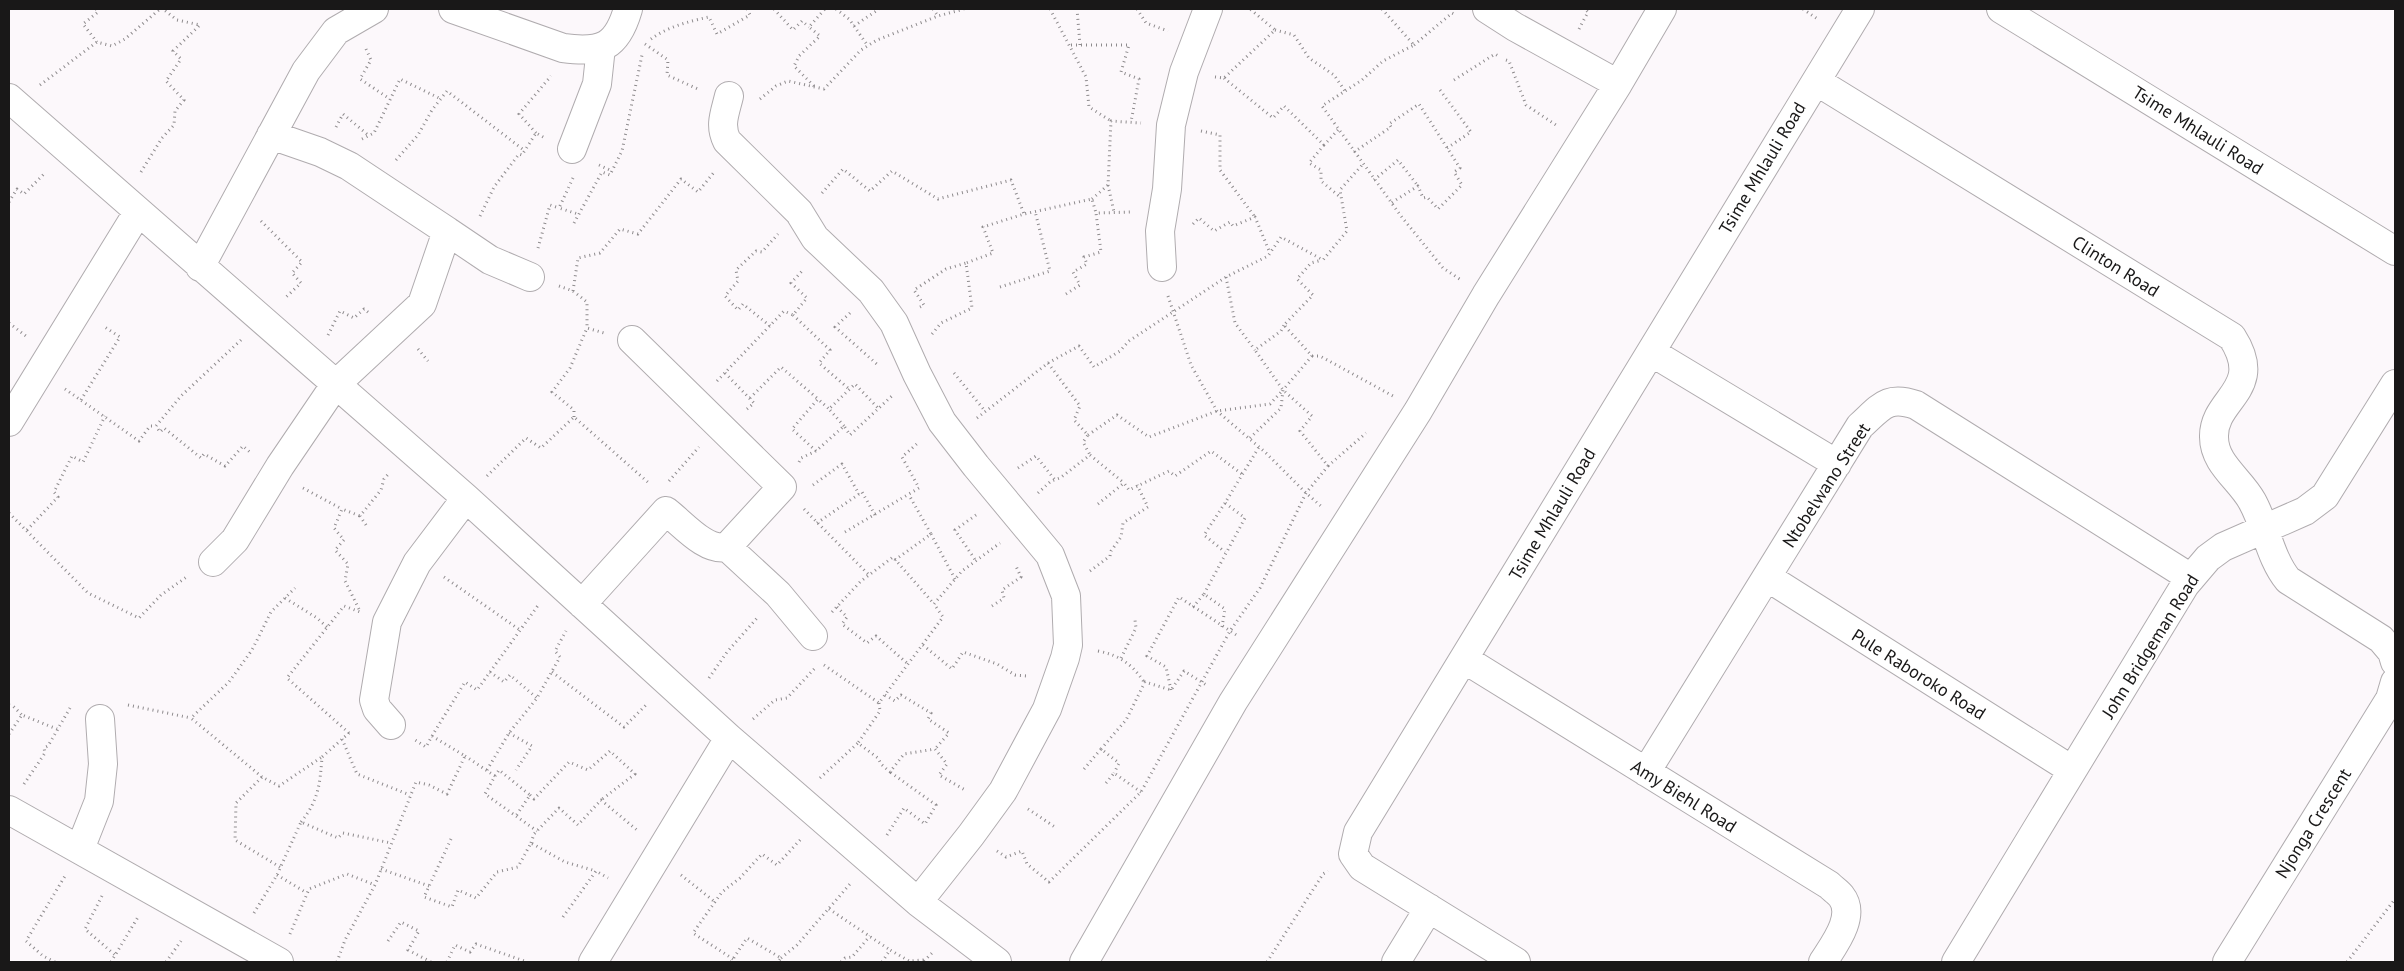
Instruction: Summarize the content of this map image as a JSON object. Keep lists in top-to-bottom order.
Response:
{
  "streets": {
    "street": [
      "Tsime Mhlauli Road",
      "Clinton Road",
      "Ntobelwano Street",
      "John Bridgeman Road",
      "Pule Raboroko Road",
      "Amy Biehl Road",
      "Njonga Crescent"
    ]
  },
  "crossings": [
    ["Tsime Mhlauli Road", "Clinton Road"],
    ["Tsime Mhlauli Road", "Amy Biehl Road"],
    ["Clinton Road", "John Bridgeman Road"],
    ["Ntobelwano Street", "John Bridgeman Road"],
    ["Ntobelwano Street", "Pule Raboroko Road"],
    ["Ntobelwano Street", "Amy Biehl Road"],
    ["John Bridgeman Road", "Pule Raboroko Road"]
  ]
}
